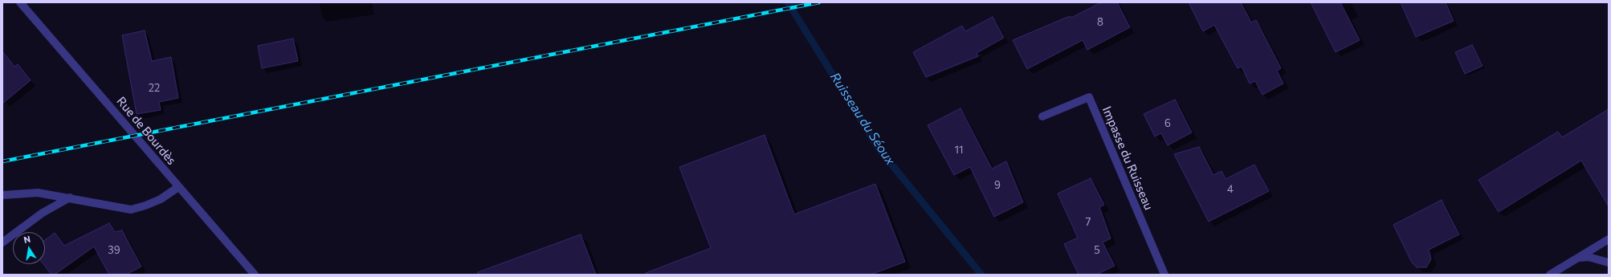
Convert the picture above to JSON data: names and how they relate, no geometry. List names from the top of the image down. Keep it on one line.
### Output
{"streets":{"street":["Rue de Bourdès","Impasse du Ruisseau"]},"water":["Ruisseau du Séoux"],"house_numbers":["8","22","6","11","9","4","7","39","5"],"north":"top"}
